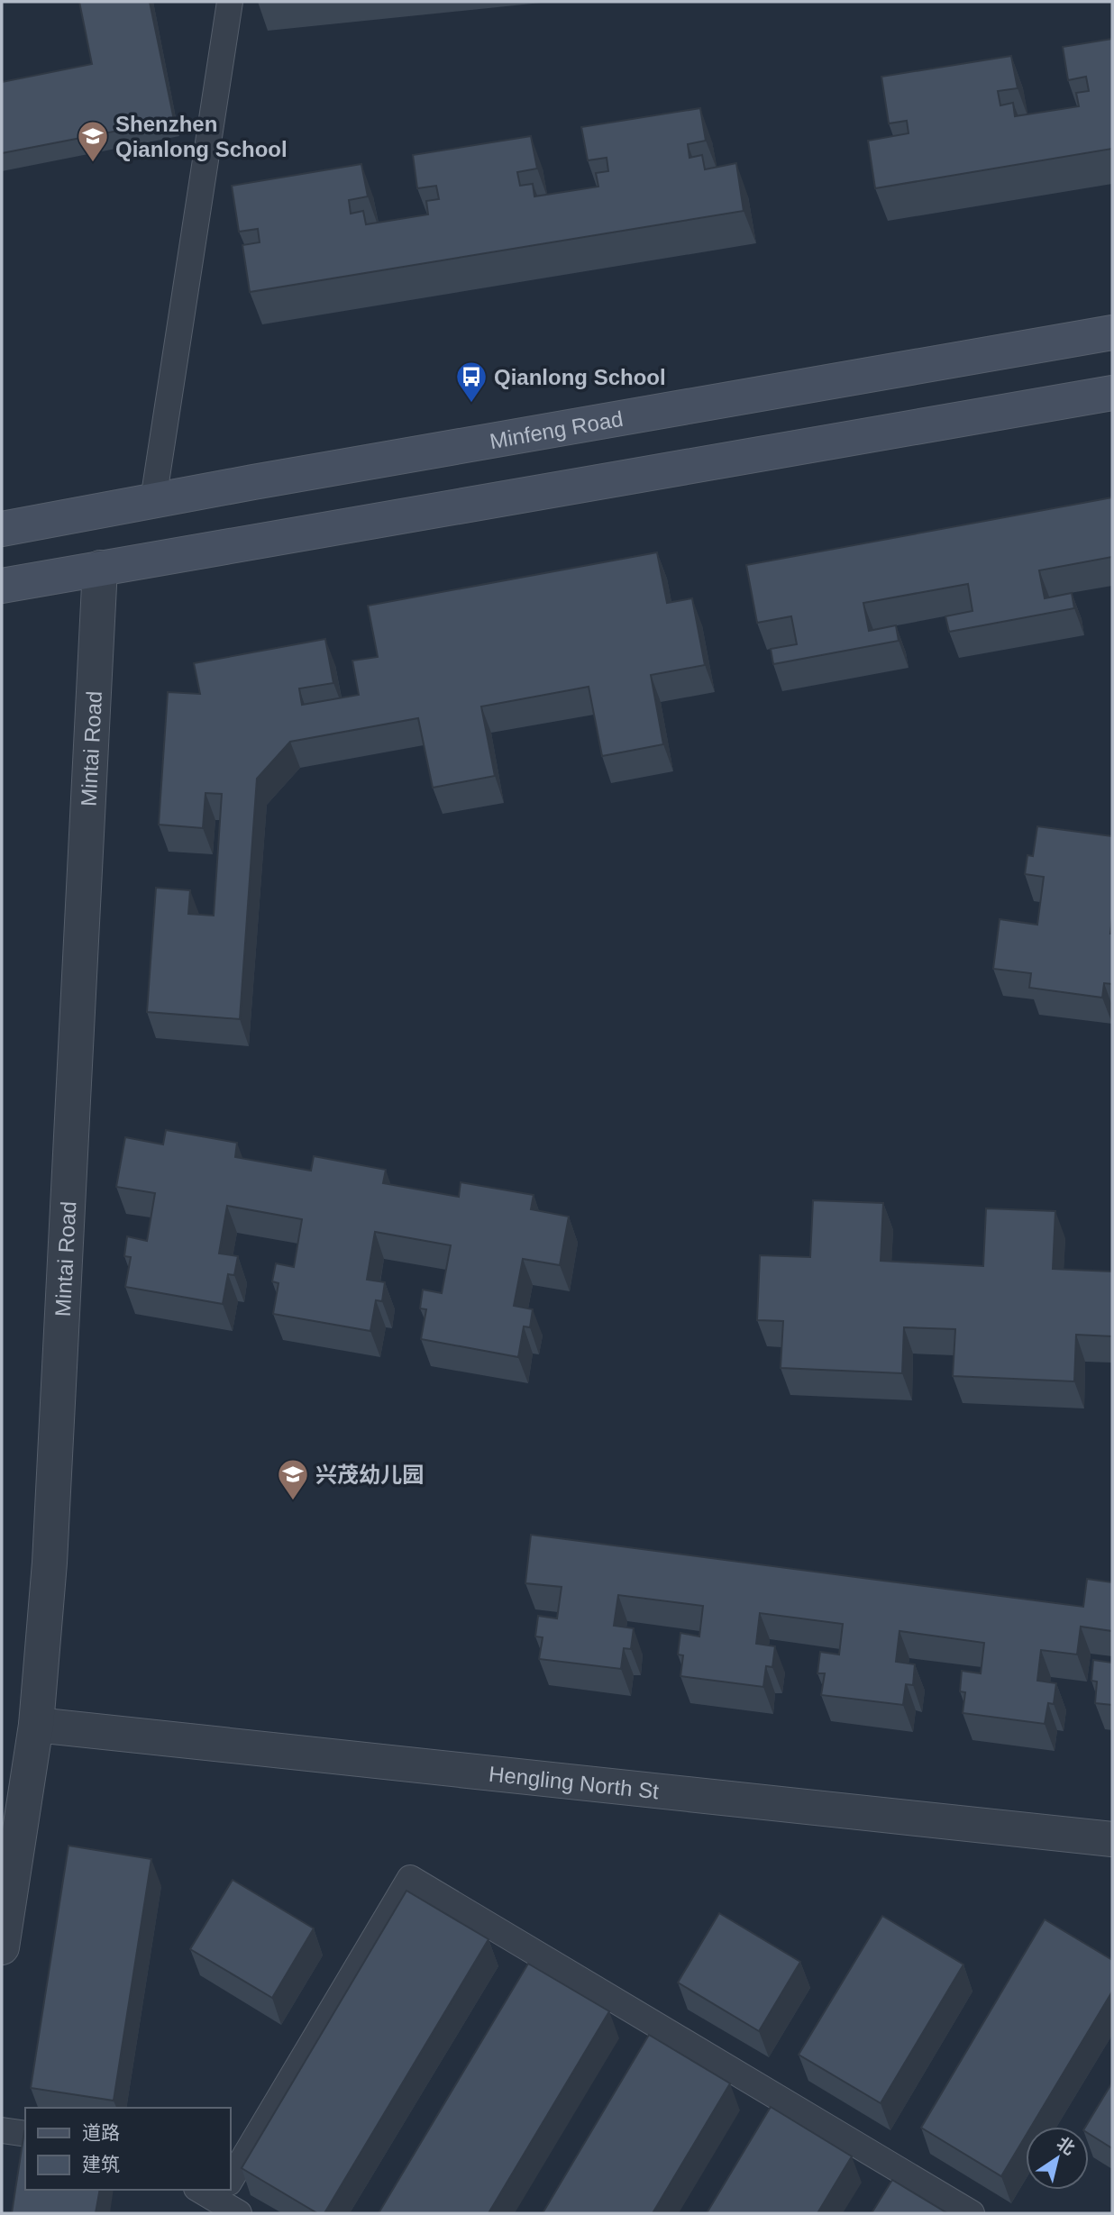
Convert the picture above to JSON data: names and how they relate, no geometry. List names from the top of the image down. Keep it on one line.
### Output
{"streets":{"main road":["Minfeng Road"],"street":["Mintai Road","Hengling North St"]},"crossings":[["Mintai Road","Hengling North St"]],"places":{"school or university":["Shenzhen Qianlong School","兴茂幼儿园"],"bus stop":["Qianlong School"]},"legend":["道路","建筑"],"north":"top right"}
